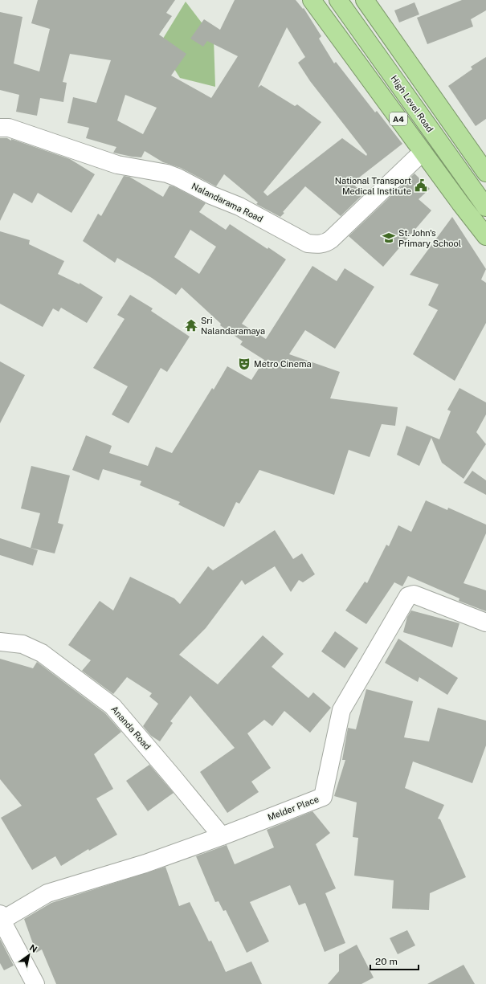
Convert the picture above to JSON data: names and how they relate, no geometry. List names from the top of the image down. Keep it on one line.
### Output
{"streets":{"highway":["High Level Road","A4"],"street":["Nalandarama Road","Ananda Road","Melder Place"]},"crossings":[["A4","Nalandarama Road"],["Ananda Road","Melder Place"]],"places":{"public building":["National Transport Medical Institute"],"school or university":["St. John's Primary School"],"temple":["Sri Nalandaramaya"],"theatre":["Metro Cinema"]},"scale_bar":"20 m","north":"top right"}
